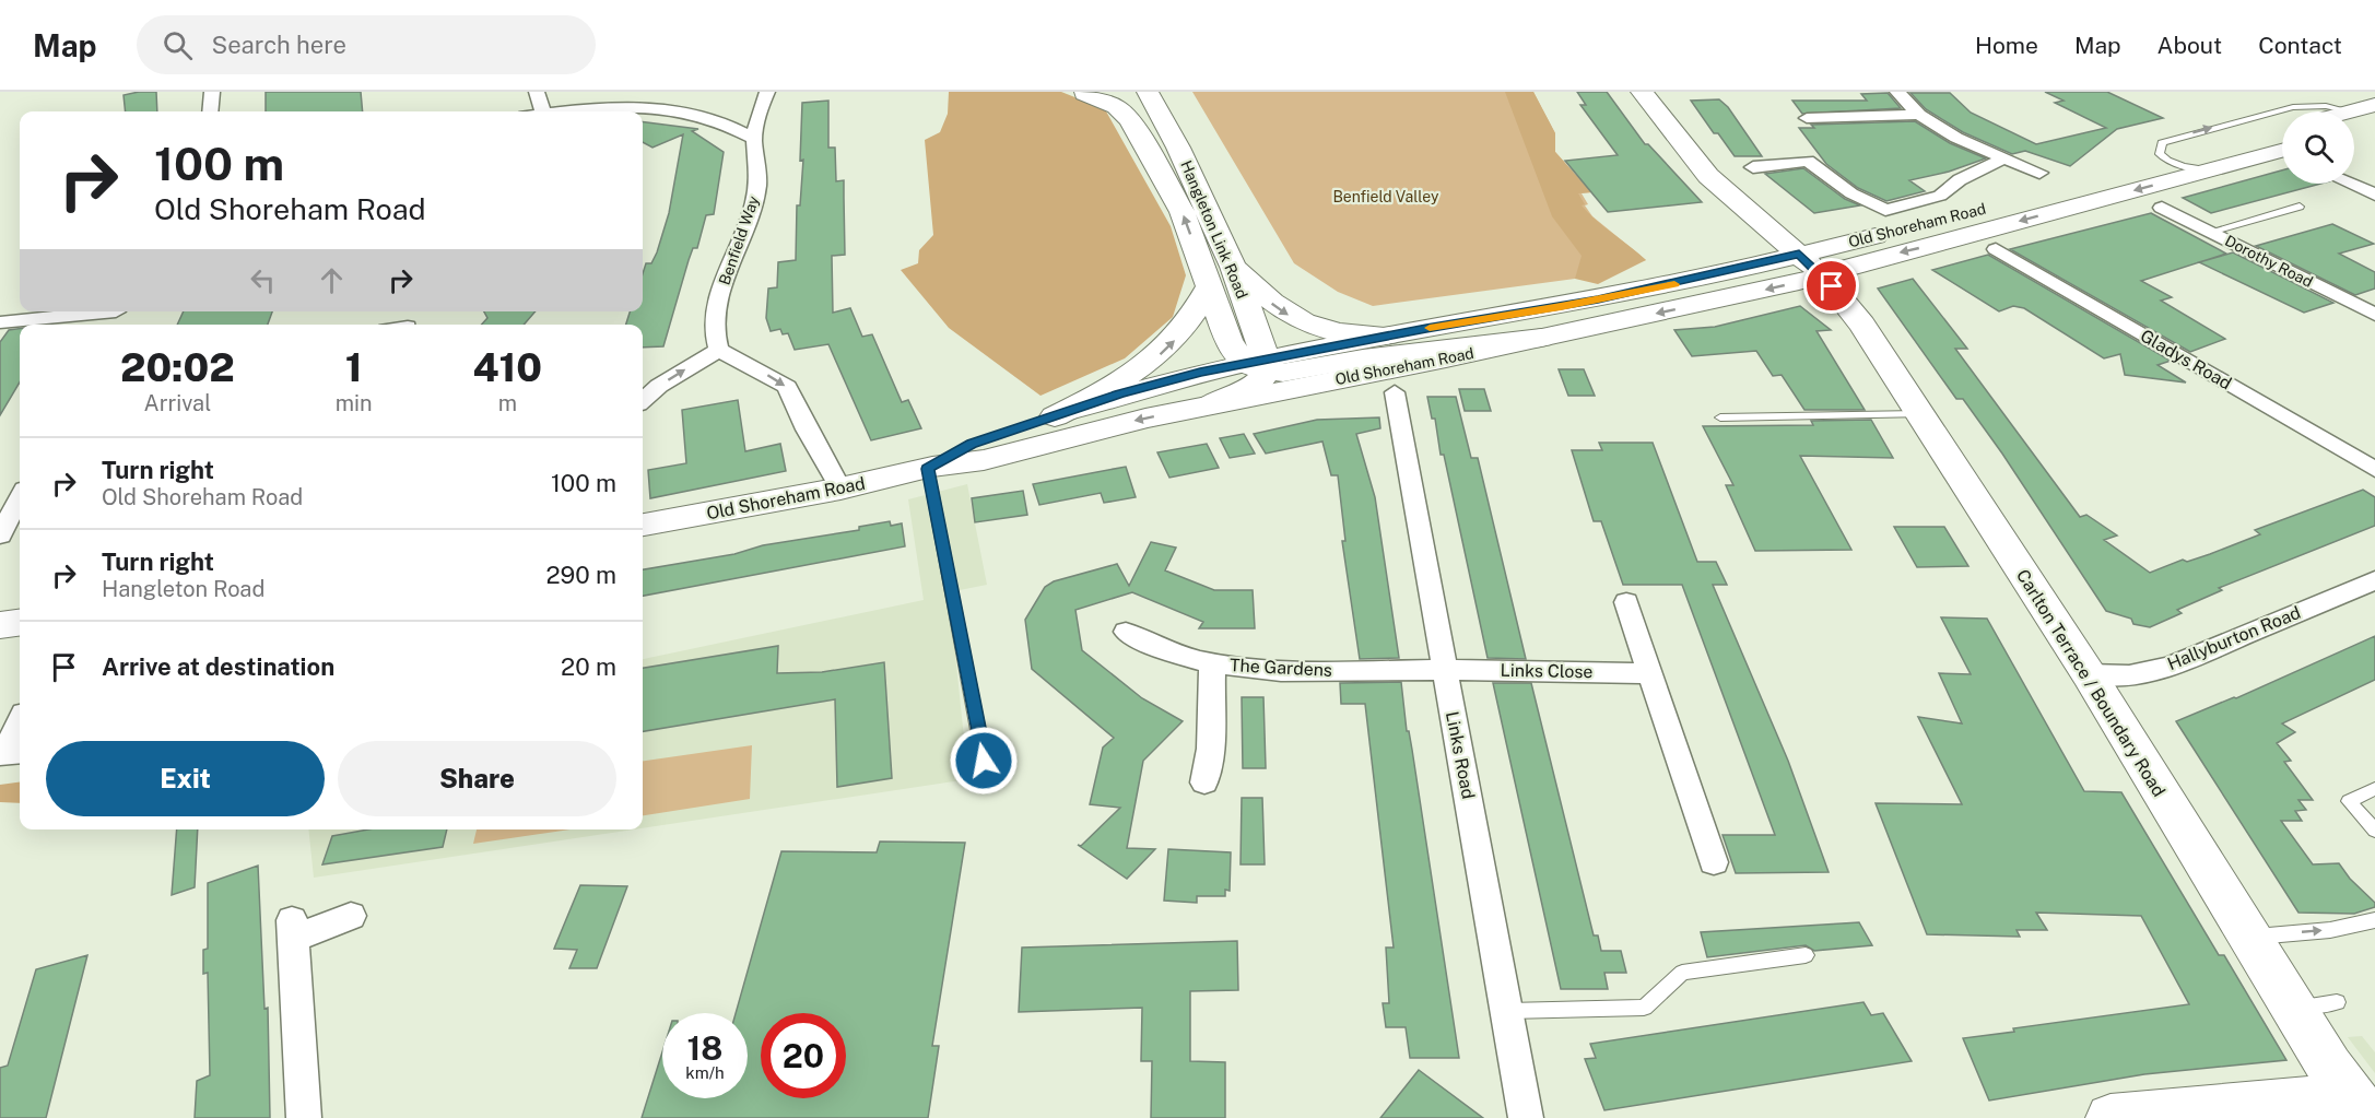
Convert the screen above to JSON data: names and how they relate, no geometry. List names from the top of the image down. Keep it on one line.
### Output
{"streets":{"main road":["Old Shoreham Road","Hangleton Link Road","Carlton Terrace / Boundary Road"],"street":["Benfield Way","Dorothy Road","Gladys Road","Hallyburton Road","The Gardens","Links Close","Links Road"]},"crossings":[["Old Shoreham Road","Hangleton Link Road"],["Old Shoreham Road","Carlton Terrace / Boundary Road"],["Hallyburton Road","Carlton Terrace / Boundary Road"],["The Gardens","Links Close"],["The Gardens","Links Road"],["Links Close","Links Road"]],"parks":["Benfield Valley"],"page":{"header":"Map","search":"Search here","nav":["Home","Map","About","Contact"],"turn":["100 m","Old Shoreham Road"],"eta":["20:02","Arrival","1","min","410","m"],"list":[{"name":"Turn right","note":"Old Shoreham Road","value":"100 m"},{"name":"Turn right","note":"Hangleton Road","value":"290 m"},{"name":"Arrive at destination","value":"20 m"}],"buttons":["Exit","Share"],"speed":"18 km/h","limit":"20"}}
